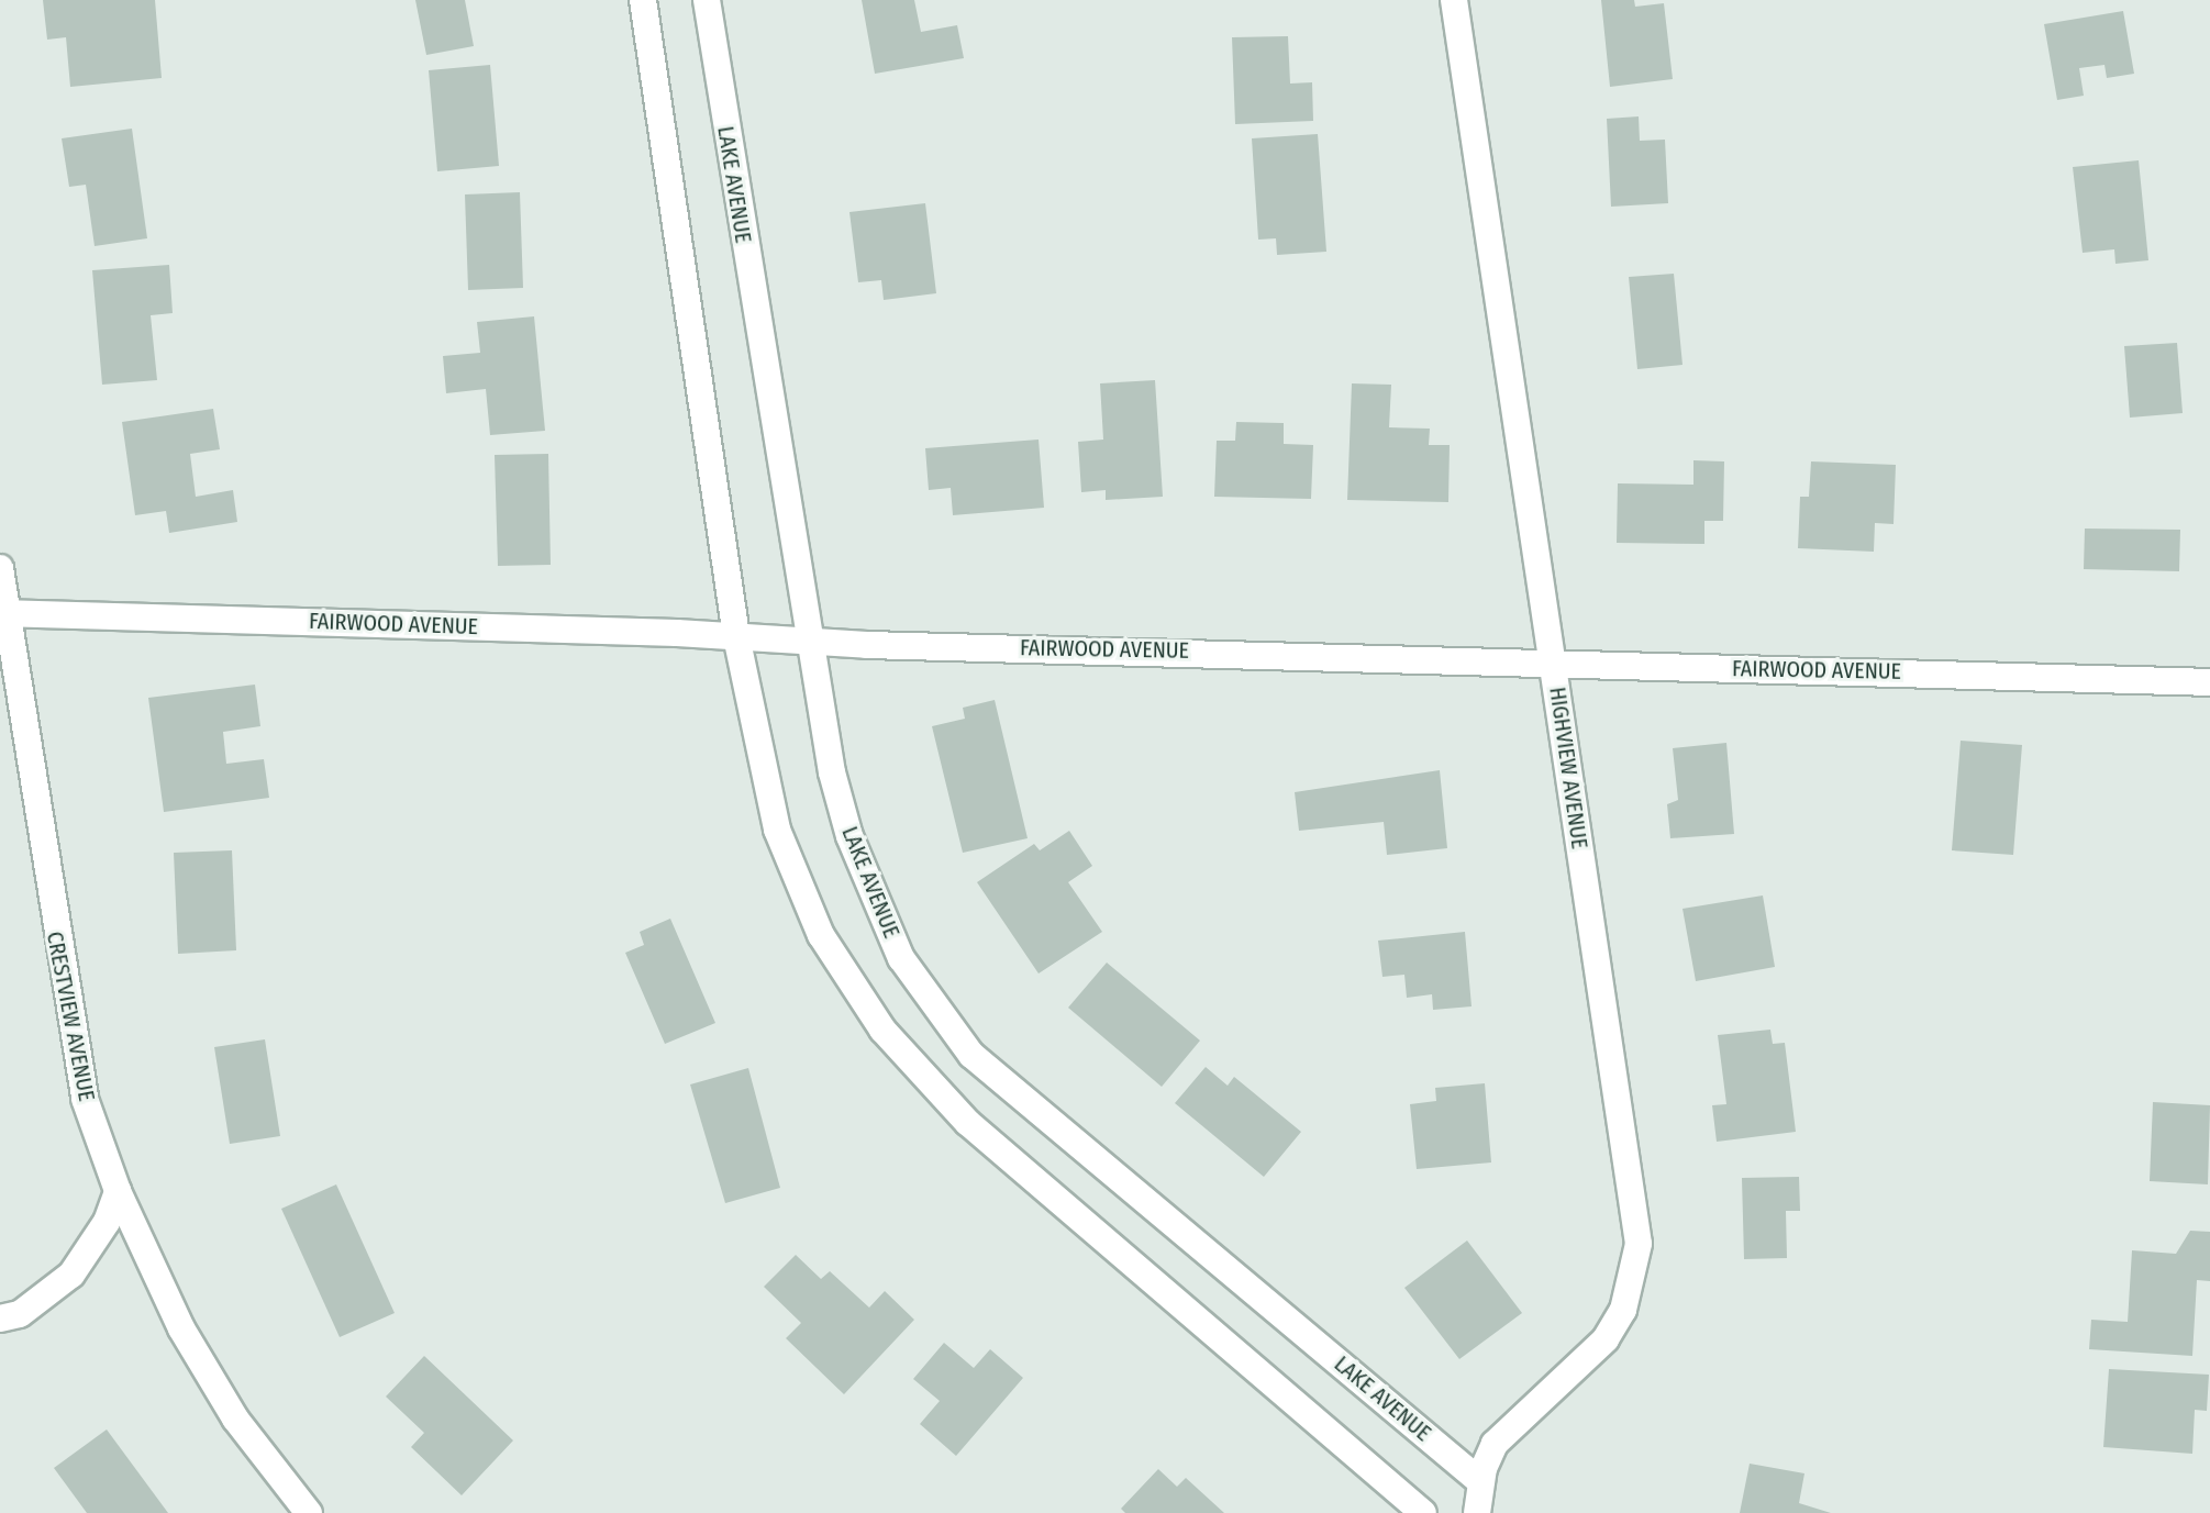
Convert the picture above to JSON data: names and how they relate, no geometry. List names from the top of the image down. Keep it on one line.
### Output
{"streets":{"street":["LAKE AVENUE","FAIRWOOD AVENUE","HIGHVIEW AVENUE","CRESTVIEW AVENUE"]},"crossings":[["LAKE AVENUE","FAIRWOOD AVENUE"],["LAKE AVENUE","HIGHVIEW AVENUE"],["FAIRWOOD AVENUE","HIGHVIEW AVENUE"],["FAIRWOOD AVENUE","CRESTVIEW AVENUE"]]}
